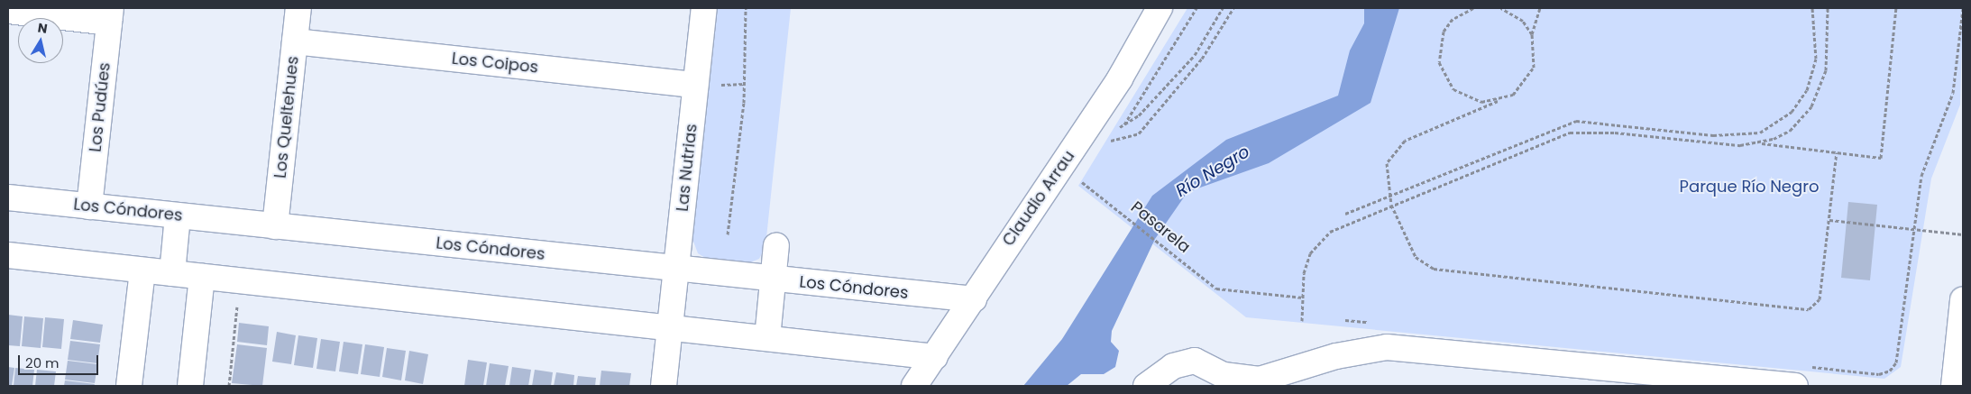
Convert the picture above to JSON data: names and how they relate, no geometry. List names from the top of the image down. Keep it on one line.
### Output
{"streets":{"street":["Los Coipos","Los Pudúes","Los Queltehues","Las Nutrias","Claudio Arrau","Los Cóndores"],"path":["Pasarela"]},"crossings":[["Los Coipos","Los Queltehues"],["Los Coipos","Las Nutrias"],["Los Pudúes","Los Cóndores"],["Los Queltehues","Los Cóndores"],["Las Nutrias","Los Cóndores"],["Claudio Arrau","Los Cóndores"],["Claudio Arrau","Pasarela"]],"water":["Río Negro"],"parks":["Parque Río Negro"],"scale_bar":"20 m","north":"top"}
